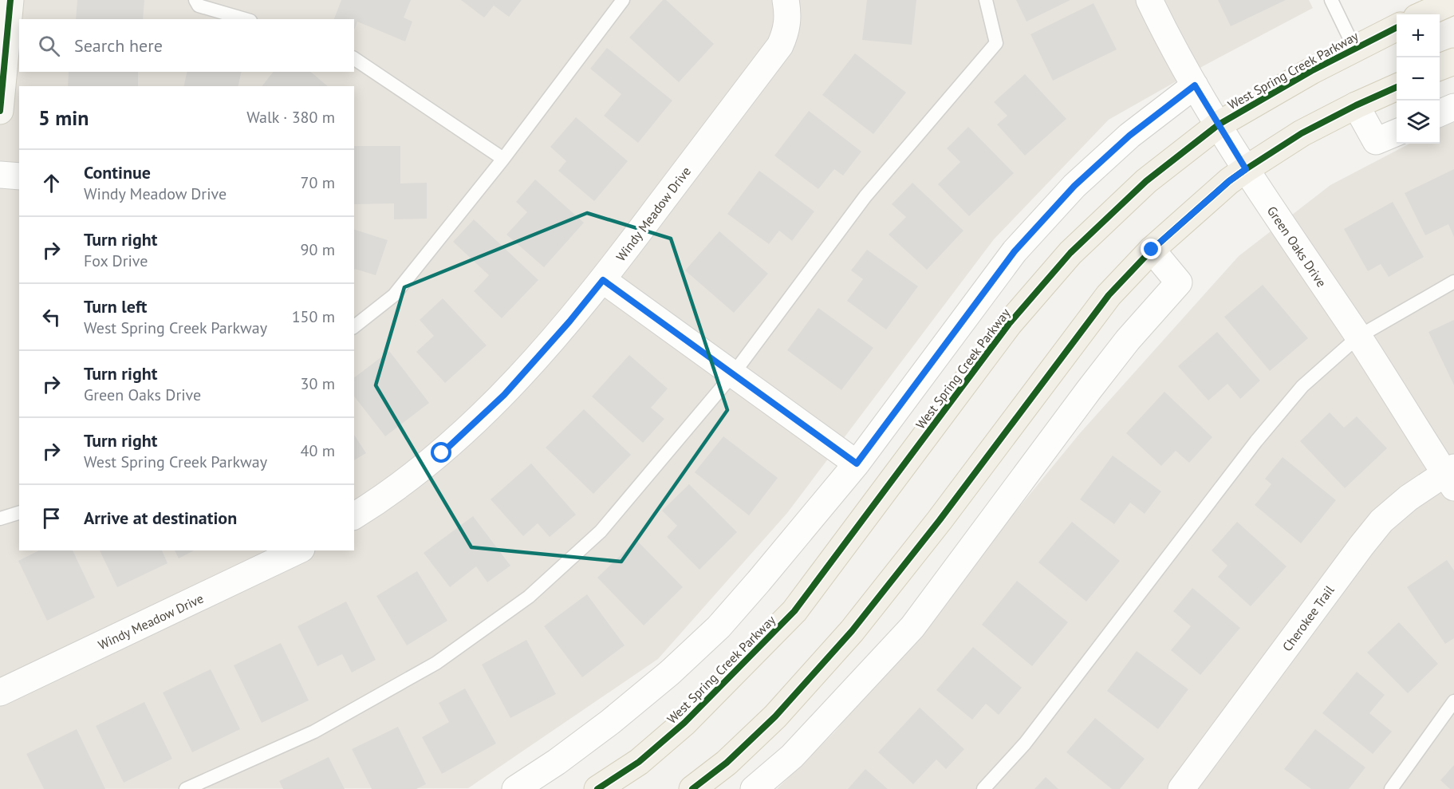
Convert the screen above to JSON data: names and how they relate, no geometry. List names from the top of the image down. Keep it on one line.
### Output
{"streets":{"main road":["West Spring Creek Parkway"],"street":["Windy Meadow Drive","Green Oaks Drive","Cherokee Trail"]},"crossings":[["West Spring Creek Parkway","Green Oaks Drive"],["Green Oaks Drive","Cherokee Trail"]],"page":{"map_buttons":["+","−"],"search":"Search here","heading":["5 min","Walk · 380 m"],"list":[["Continue","Windy Meadow Drive","70 m"],["Turn right","Fox Drive","90 m"],["Turn left","West Spring Creek Parkway","150 m"],["Turn right","Green Oaks Drive","30 m"],["Turn right","West Spring Creek Parkway","40 m"],"Arrive at destination"]}}
